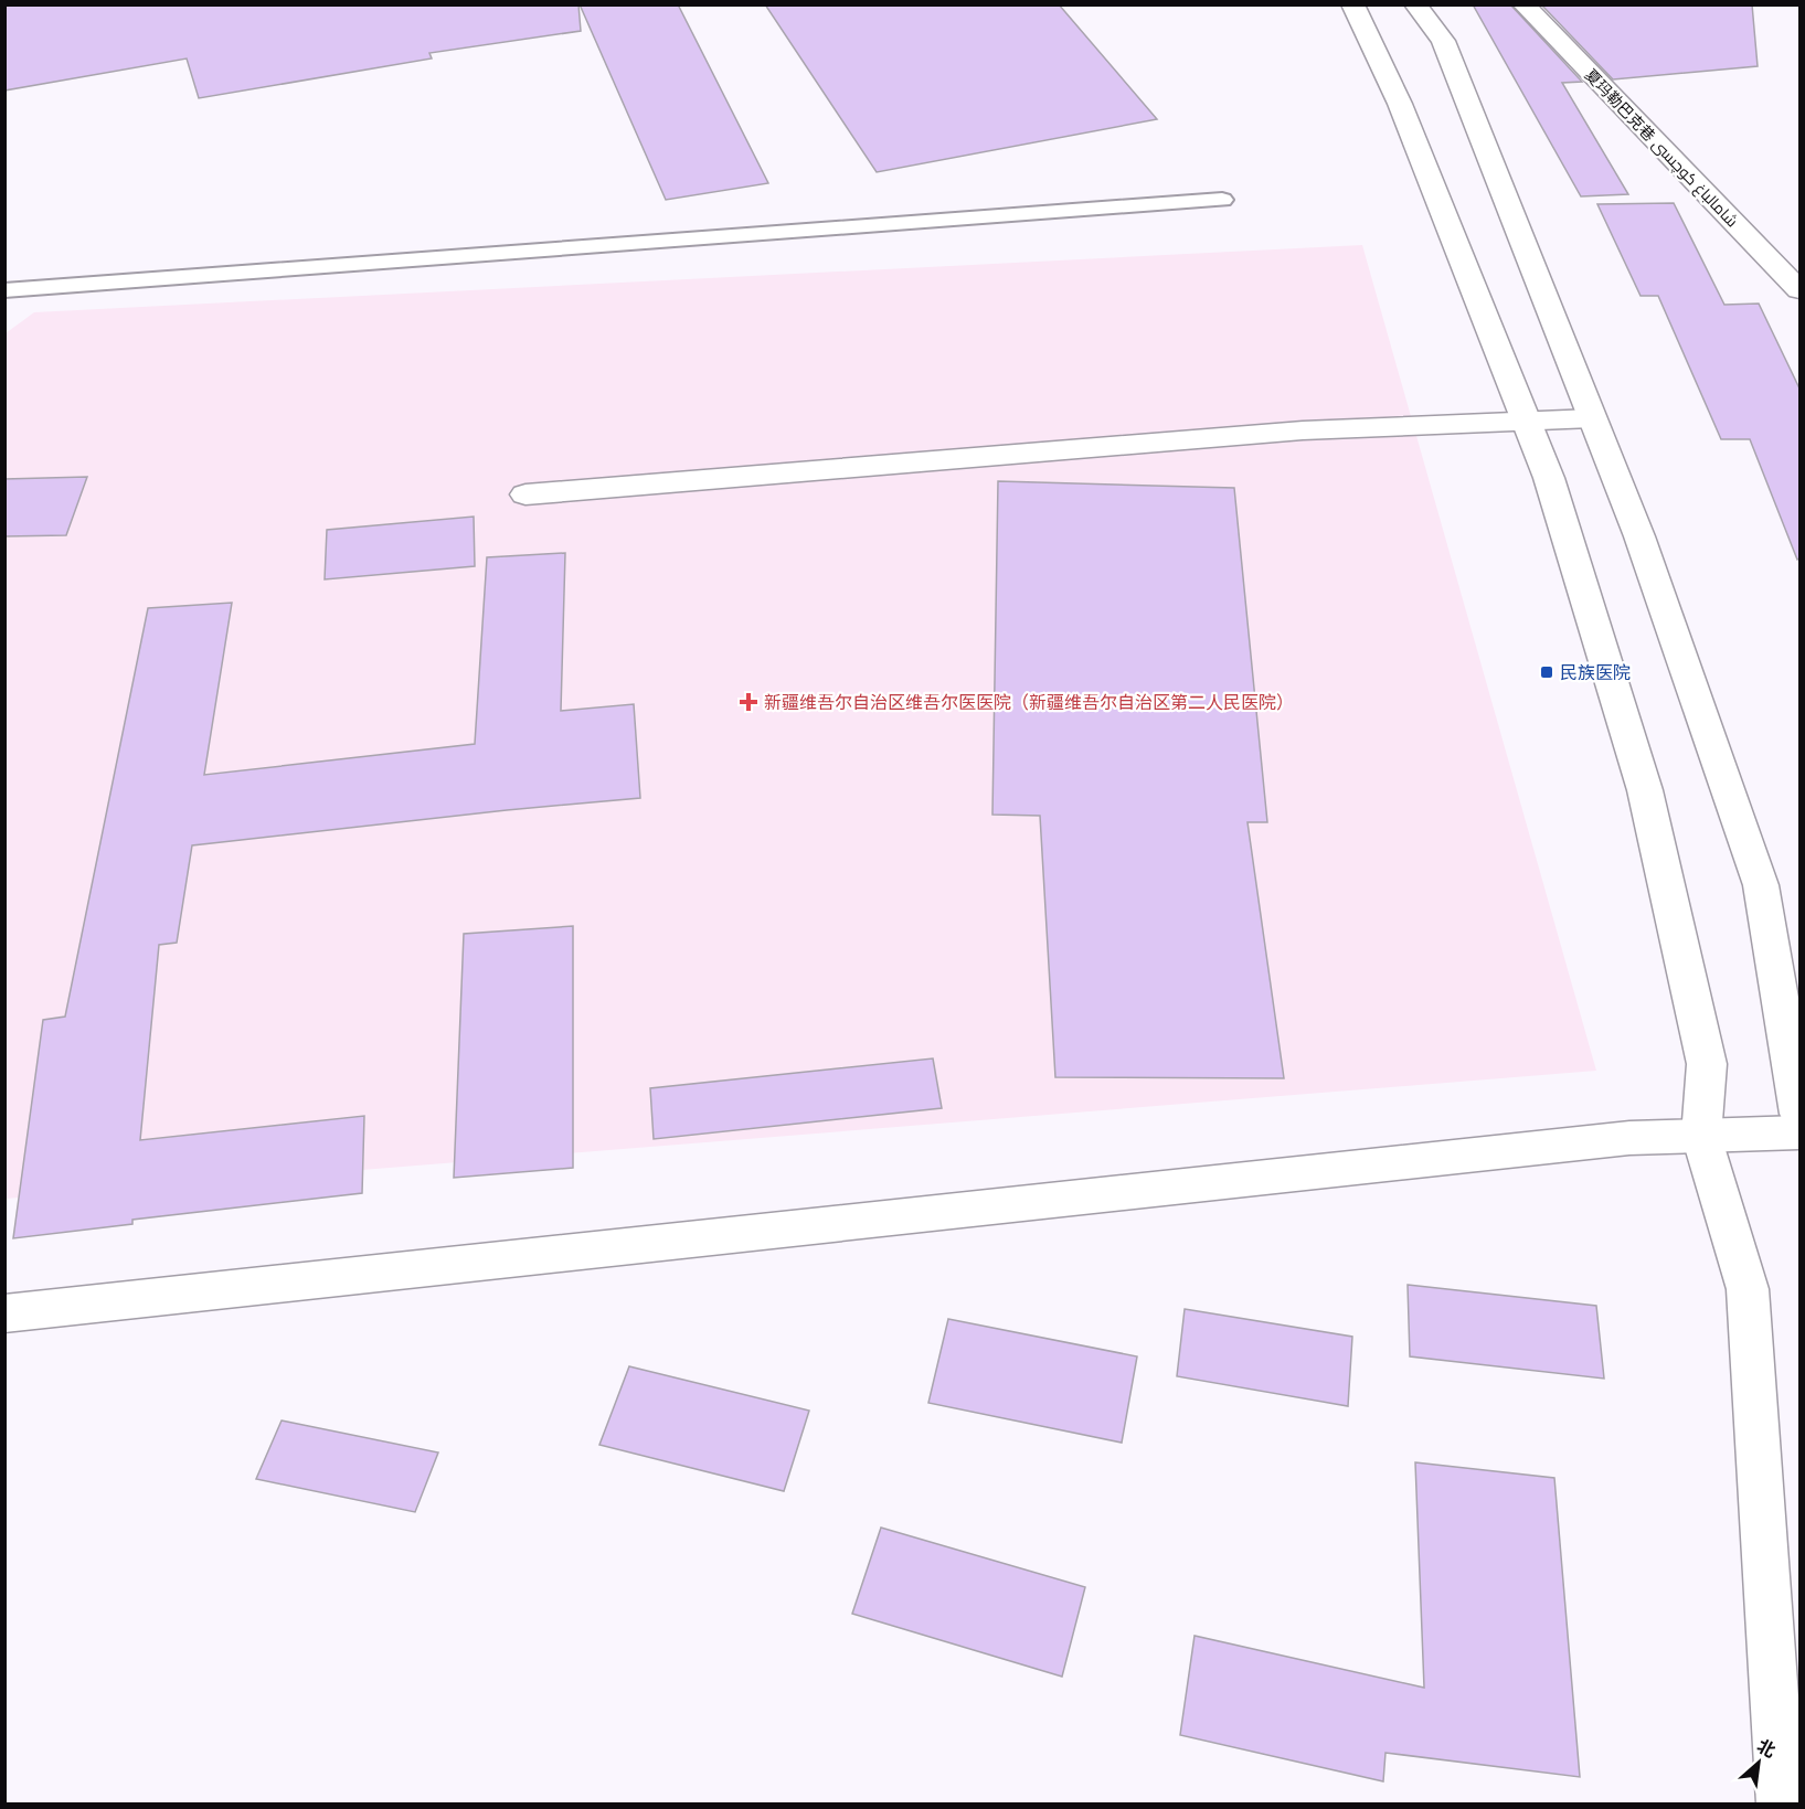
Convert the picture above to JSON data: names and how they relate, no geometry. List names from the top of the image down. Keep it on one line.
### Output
{"streets":{"main road":["夏玛勒巴克巷 شامالباغ كوچىسى"]},"places":{"transit":["民族医院"],"health":["新疆维吾尔自治区维吾尔医医院（新疆维吾尔自治区第二人民医院）"]},"north":"top right"}
